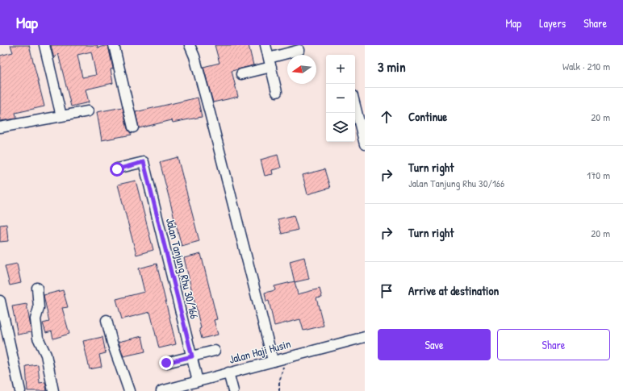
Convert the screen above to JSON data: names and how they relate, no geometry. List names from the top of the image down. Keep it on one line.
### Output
{"streets":{"street":["Jalan Tanjung Rhu 30/166","Jalan Haji Husin"]},"crossings":[["Jalan Tanjung Rhu 30/166","Jalan Haji Husin"]],"north":"left","page":{"header":"Map","nav":["Map","Layers","Share"],"heading":["3 min","Walk · 210 m"],"map_buttons":["+","−"],"list":[["Continue","20 m"],["Turn right","Jalan Tanjung Rhu 30/166","170 m"],["Turn right","20 m"],"Arrive at destination"],"buttons":["Save","Share"]}}
